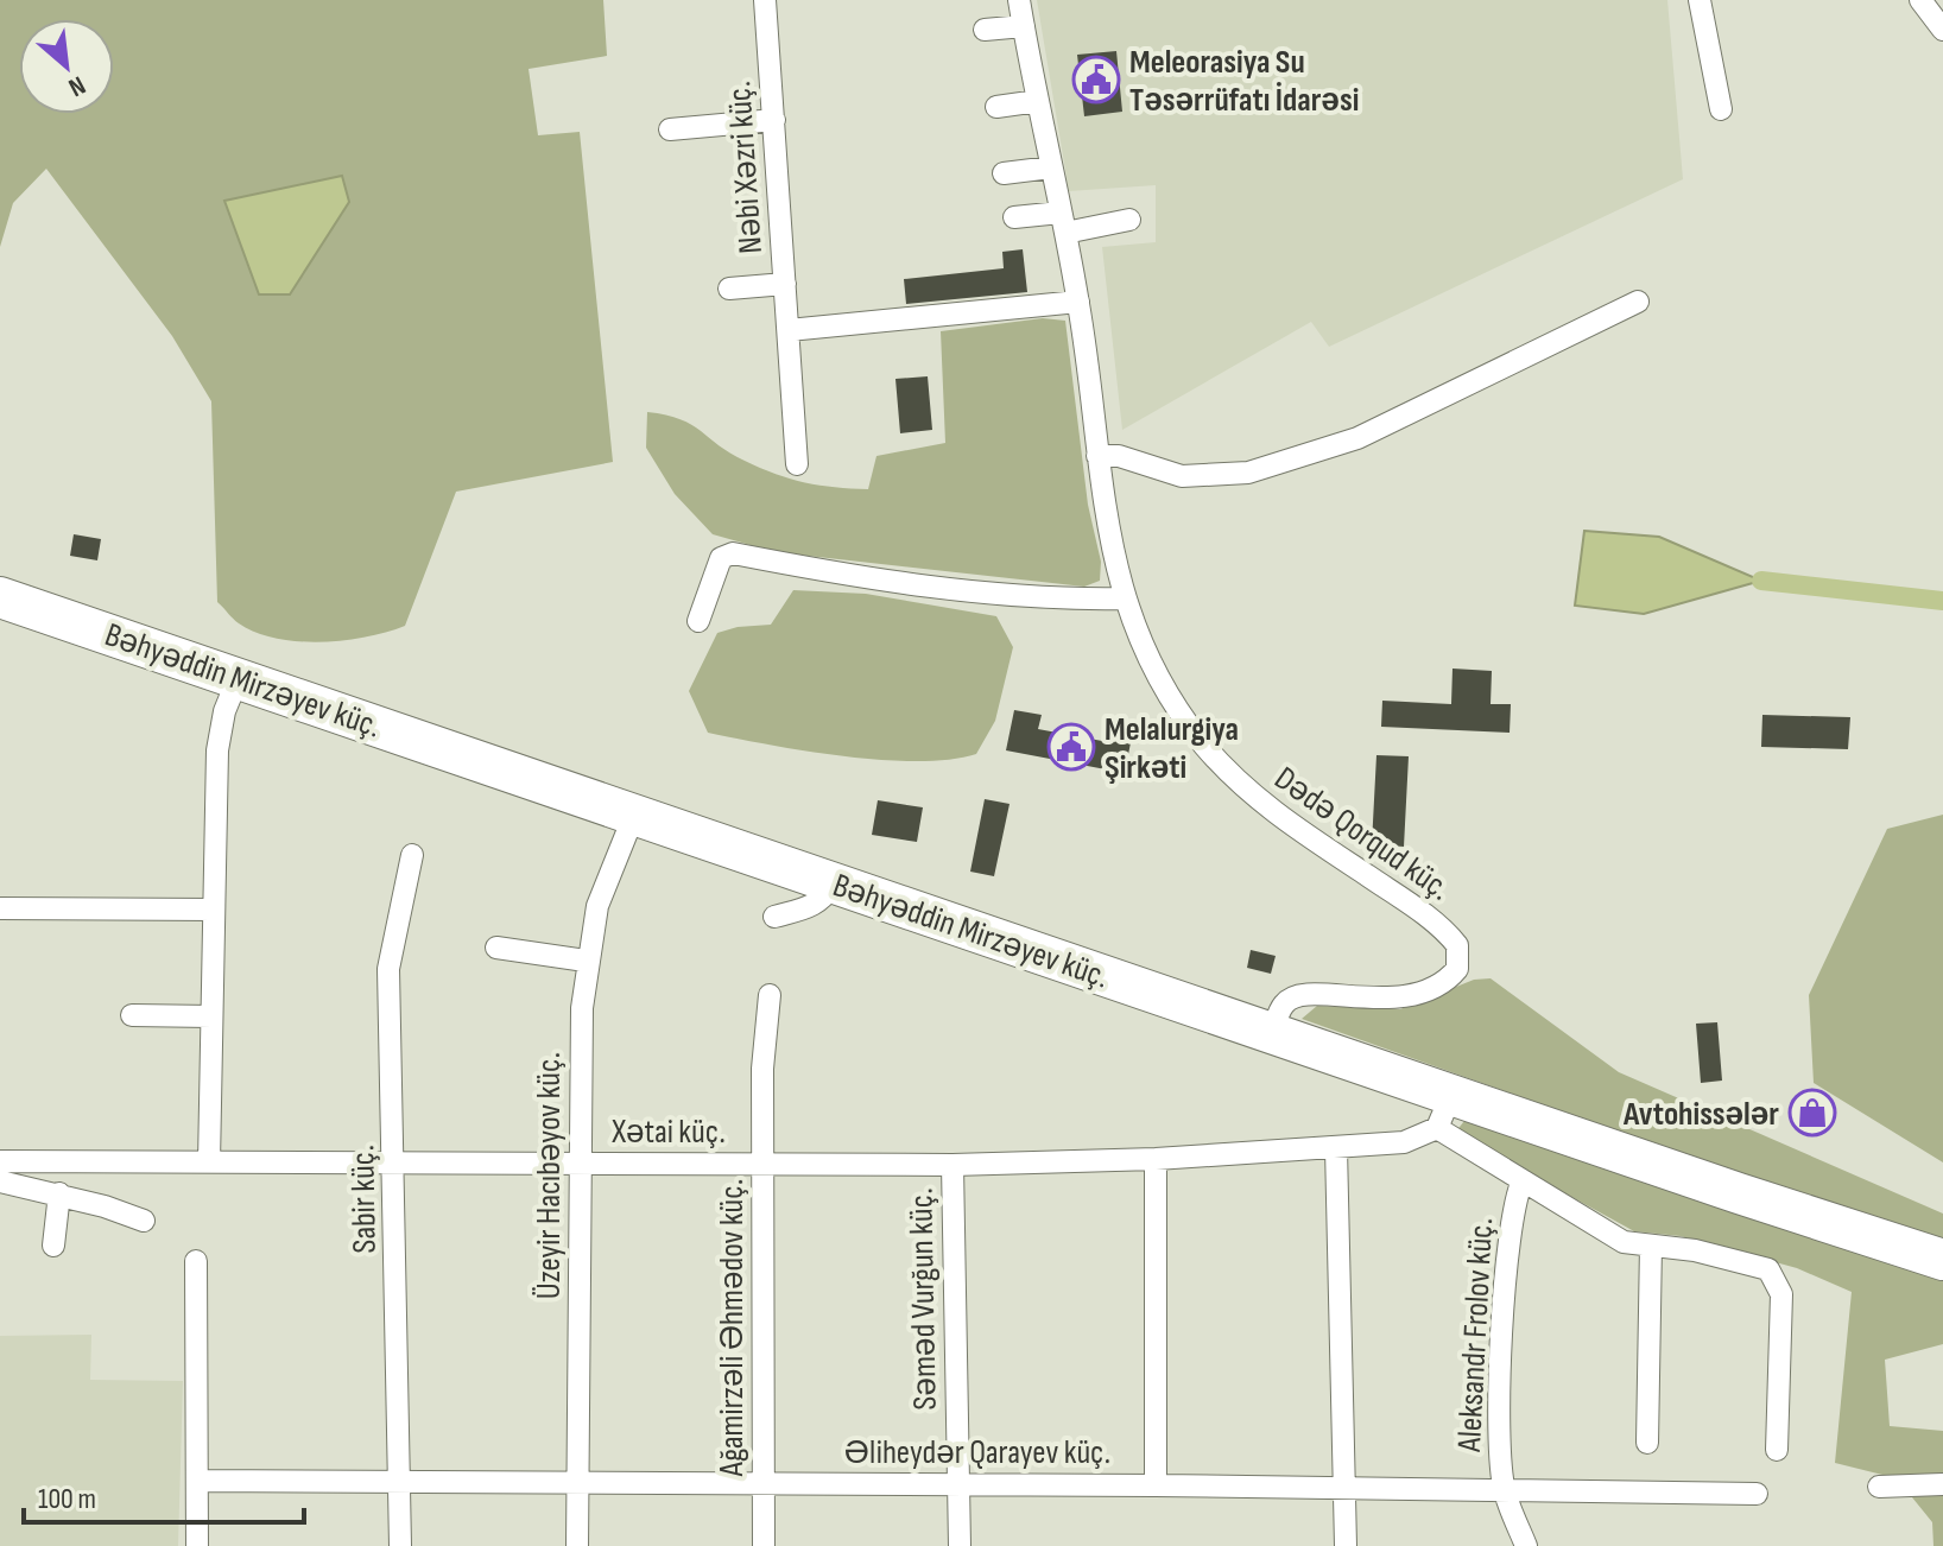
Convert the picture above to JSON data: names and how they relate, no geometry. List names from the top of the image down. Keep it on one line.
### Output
{"streets":{"highway":["Bəhyəddin Mirzəyev küç."],"street":["Nəbi Xəzri küç.","Dədə Qorqud küç.","Xətai küç.","Üzeyir Hacıbəyov küç.","Sabir küç.","Səməd Vurğun küç.","Ağamirzəli Əhmədov küç.","Aleksandr Frolov küç.","Əliheydər Qarayev küç."]},"crossings":[["Bəhyəddin Mirzəyev küç.","Dədə Qorqud küç."],["Bəhyəddin Mirzəyev küç.","Xətai küç."],["Bəhyəddin Mirzəyev küç.","Üzeyir Hacıbəyov küç."],["Xətai küç.","Üzeyir Hacıbəyov küç."],["Xətai küç.","Sabir küç."],["Xətai küç.","Səməd Vurğun küç."],["Xətai küç.","Ağamirzəli Əhmədov küç."],["Üzeyir Hacıbəyov küç.","Əliheydər Qarayev küç."],["Sabir küç.","Əliheydər Qarayev küç."],["Səməd Vurğun küç.","Əliheydər Qarayev küç."],["Ağamirzəli Əhmədov küç.","Əliheydər Qarayev küç."],["Aleksandr Frolov küç.","Əliheydər Qarayev küç."]],"places":{"public building":["Meleorasiya Su Təsərrüfatı İdarəsi","Melalurgiya Şirkəti"],"shop":["Avtohissələr"]},"scale_bar":"100 m","north":"bottom right"}
